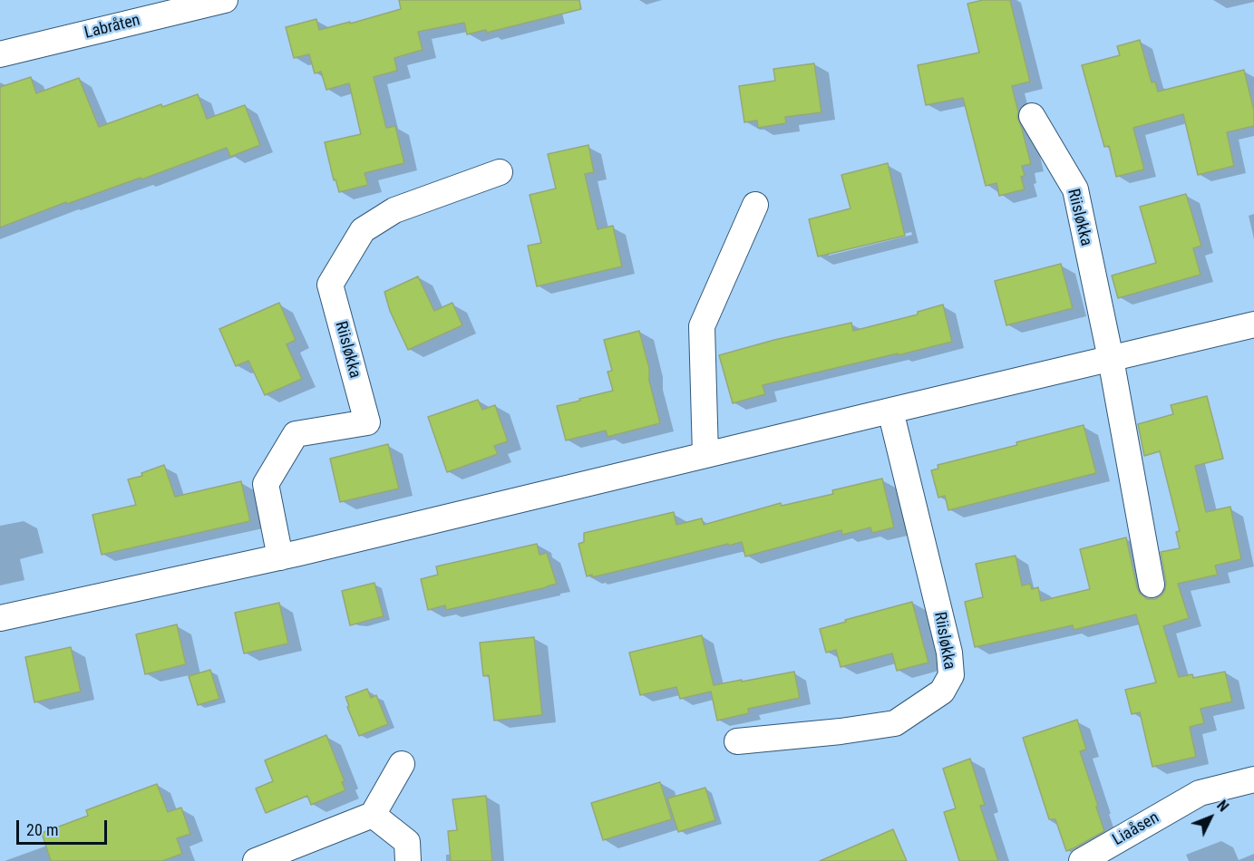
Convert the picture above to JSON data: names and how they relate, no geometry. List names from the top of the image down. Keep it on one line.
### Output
{"streets":{"street":["Labråten","Riisløkka","Liaåsen"]},"scale_bar":"20 m","north":"top right"}
